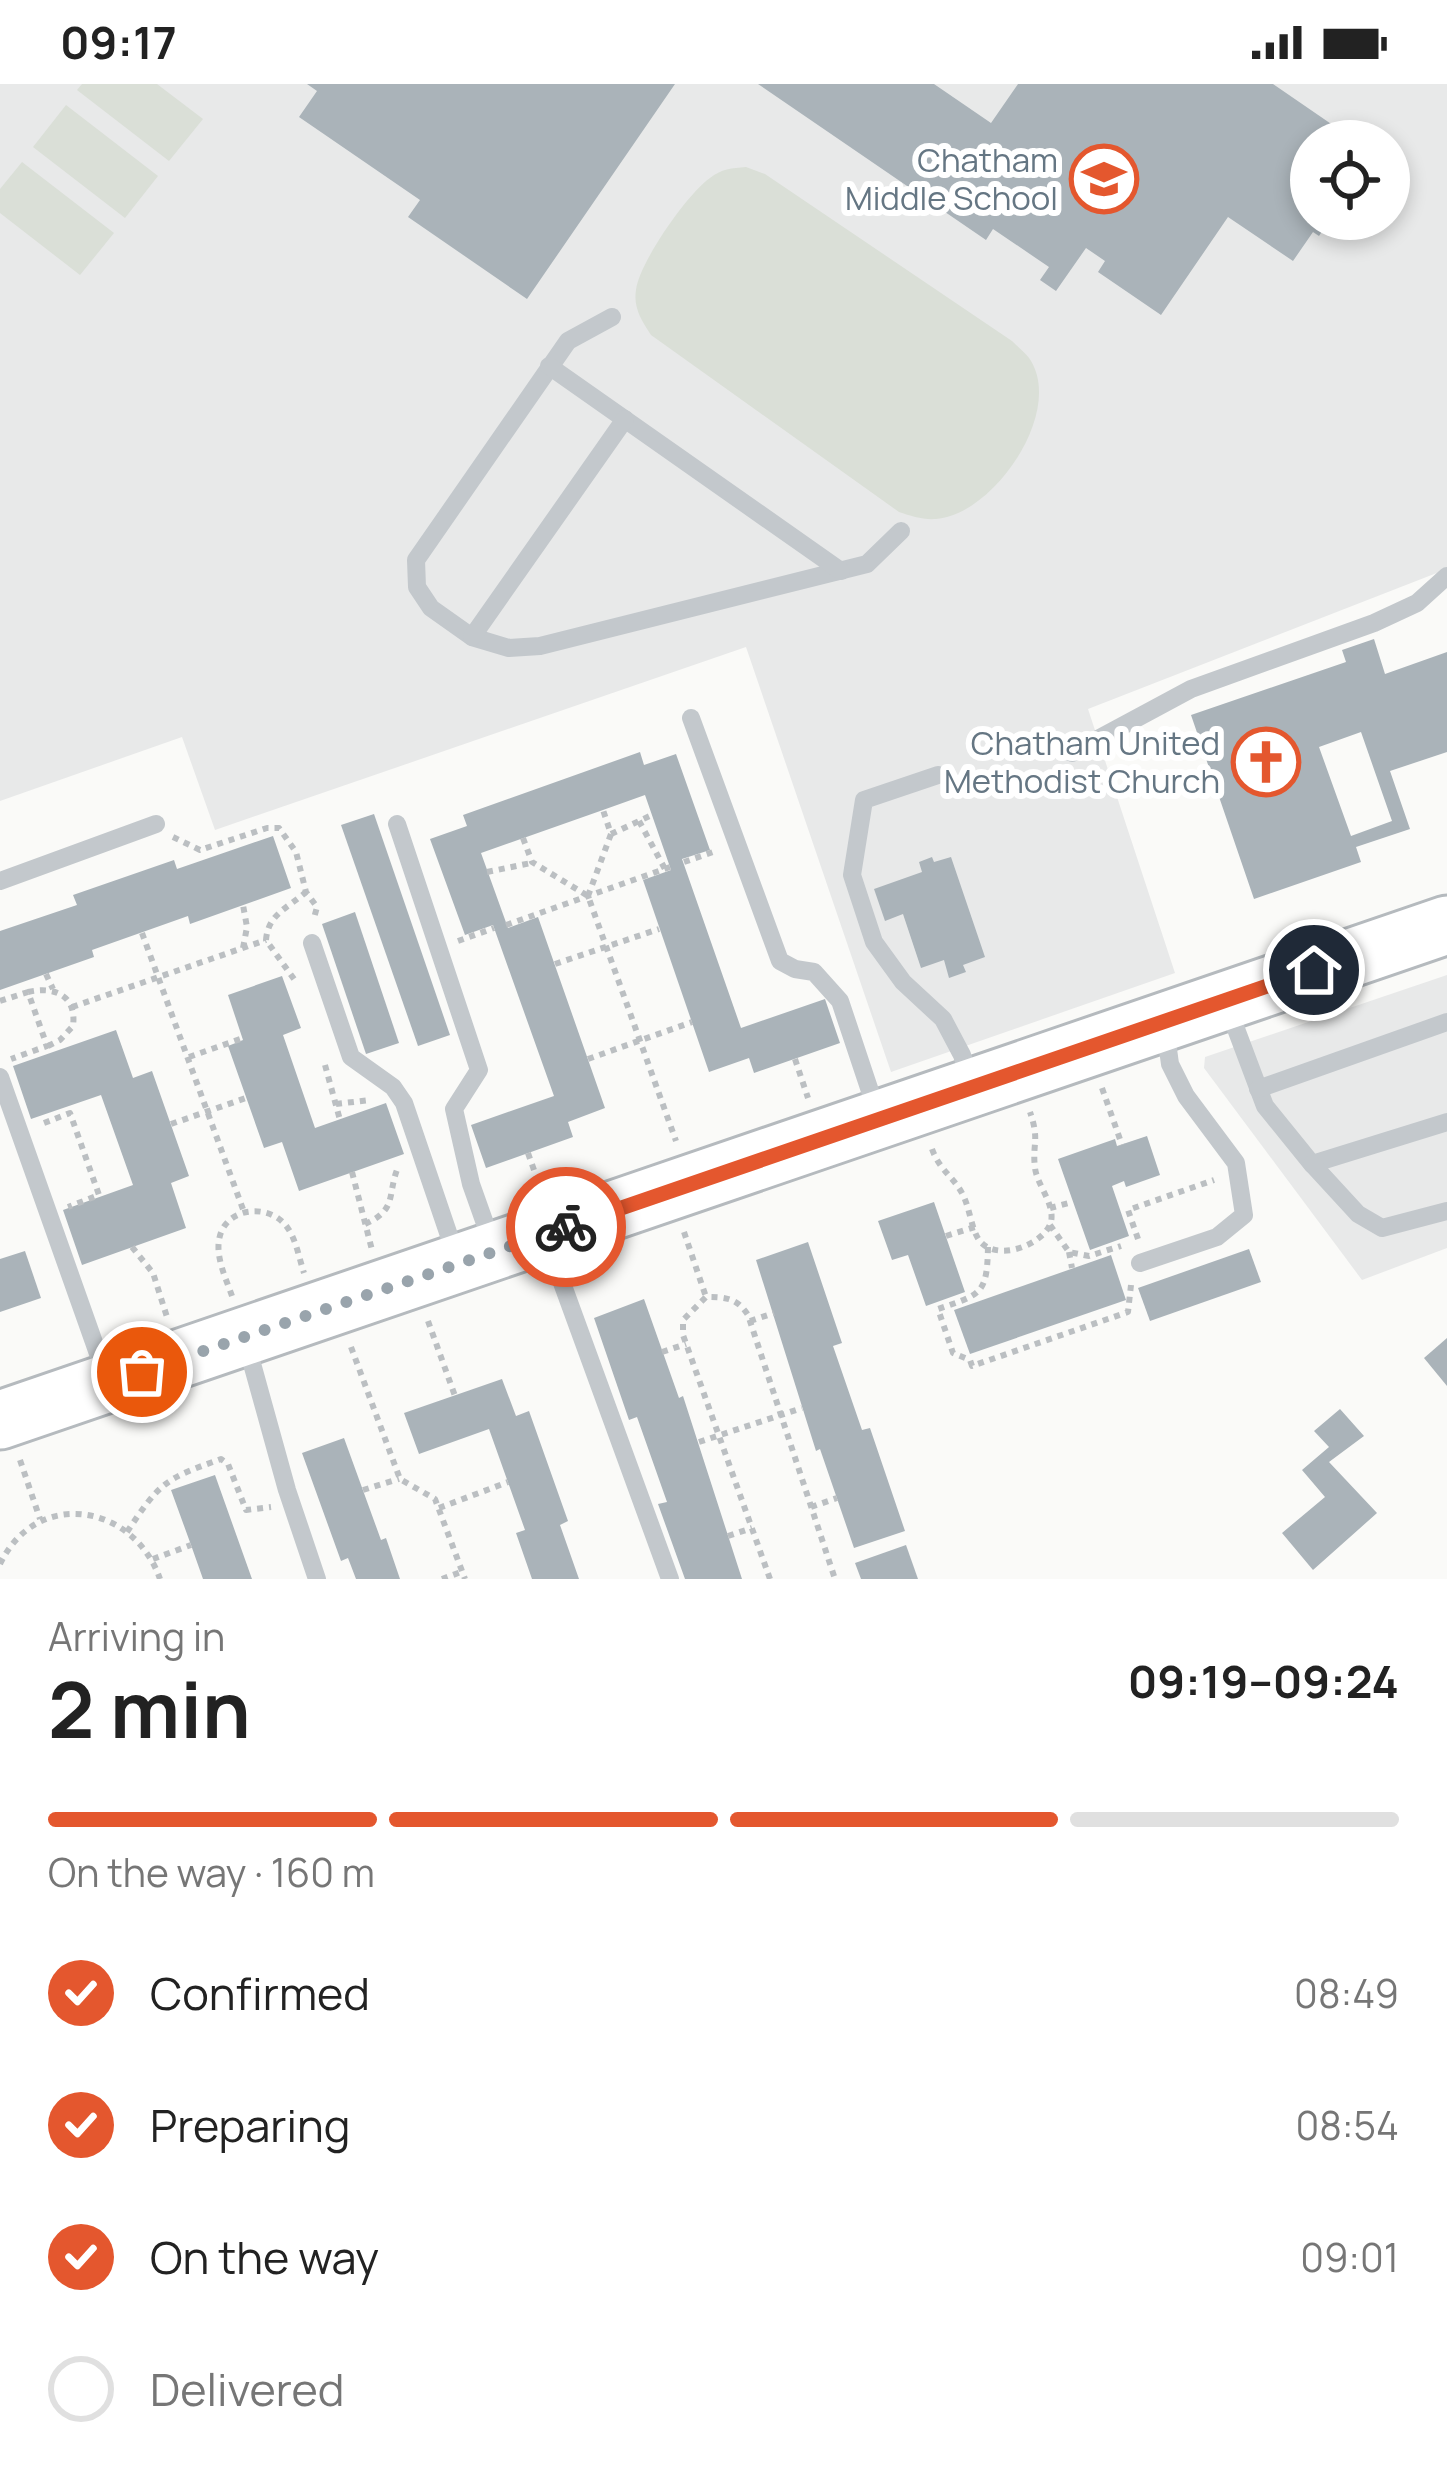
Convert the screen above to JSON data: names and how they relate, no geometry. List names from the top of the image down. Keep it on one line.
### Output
{"places":{"school or university":["Chatham Middle School"],"church":["Chatham United Methodist Church"]},"page":{"status":"09:17","heading":["2 min","Arriving in","09:19–09:24"],"bar":"On the way · 160 m","list":[["Confirmed","08:49"],["Preparing","08:54"],["On the way","09:01"],"Delivered"]}}
